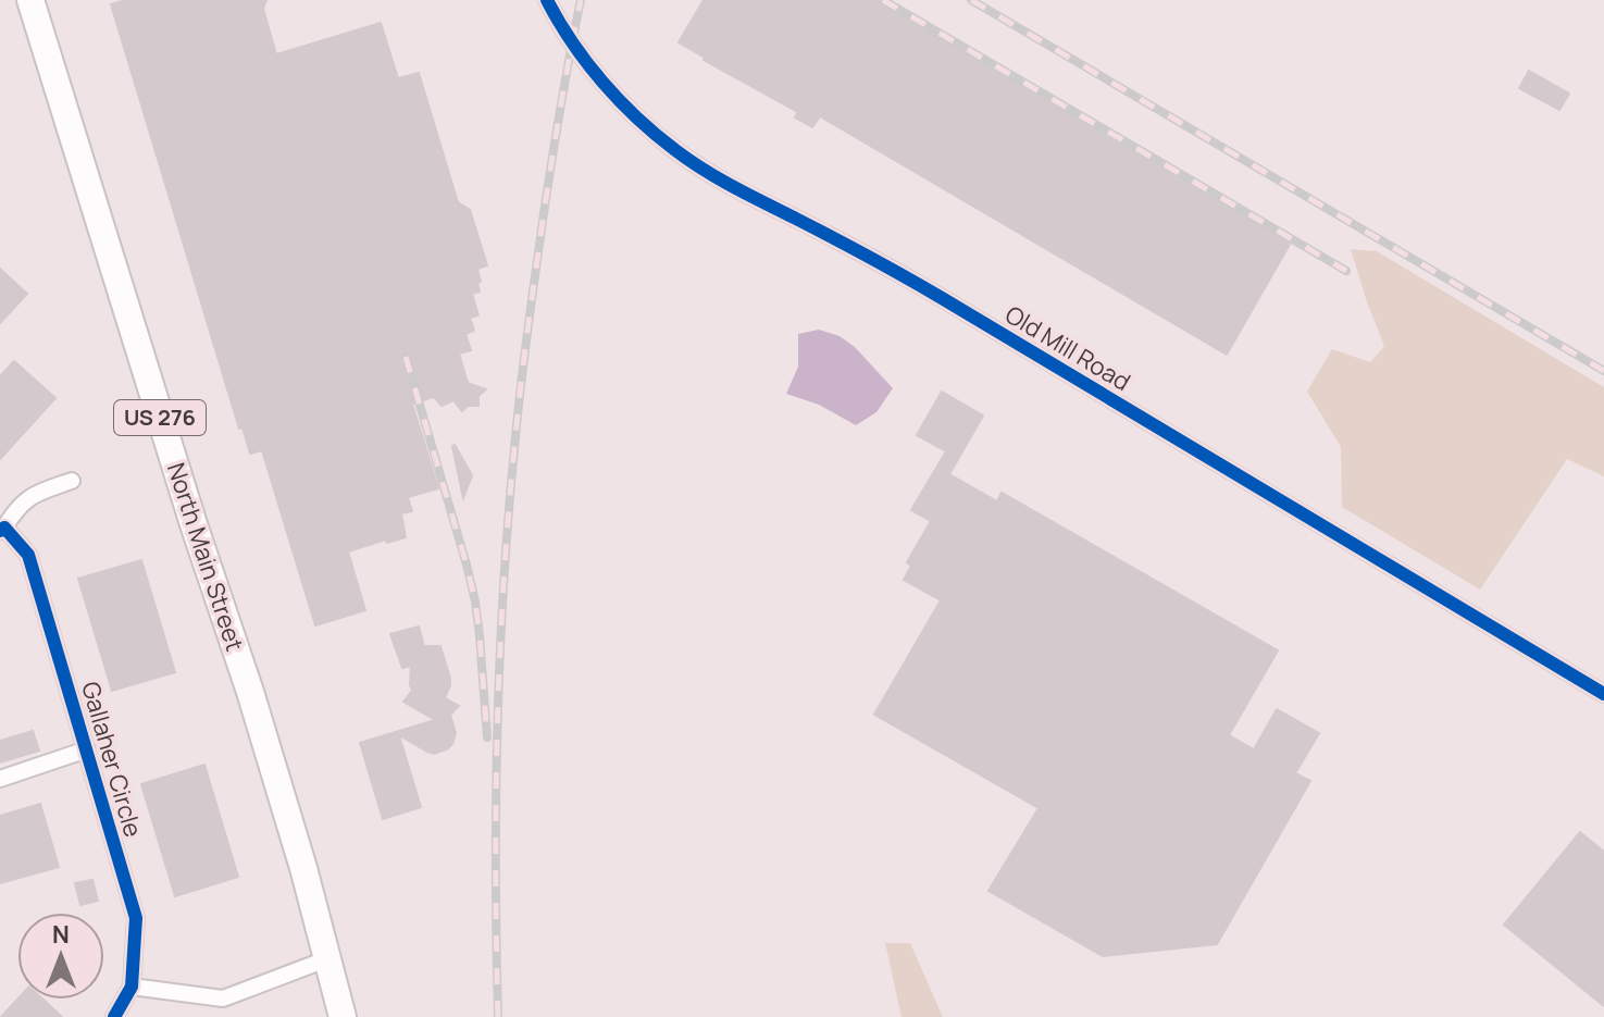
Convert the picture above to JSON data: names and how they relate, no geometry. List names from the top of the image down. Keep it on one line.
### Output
{"streets":{"main road":["US 276","North Main Street"],"street":["Old Mill Road","Gallaher Circle"]},"north":"top"}
